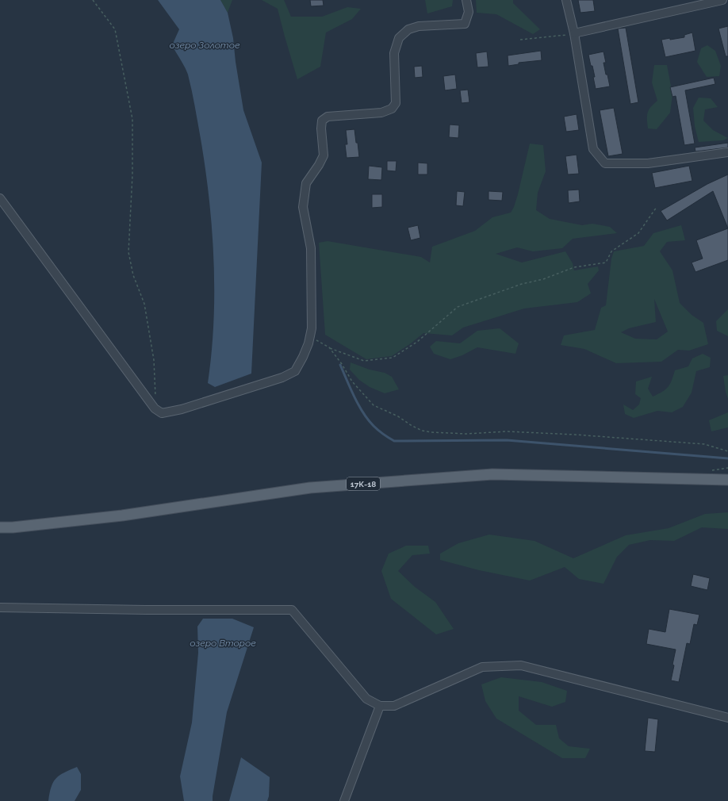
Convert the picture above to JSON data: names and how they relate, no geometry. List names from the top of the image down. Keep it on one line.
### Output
{"streets":{"main road":["17К-18"]},"water":["озеро Золотое","озеро Второе"]}
